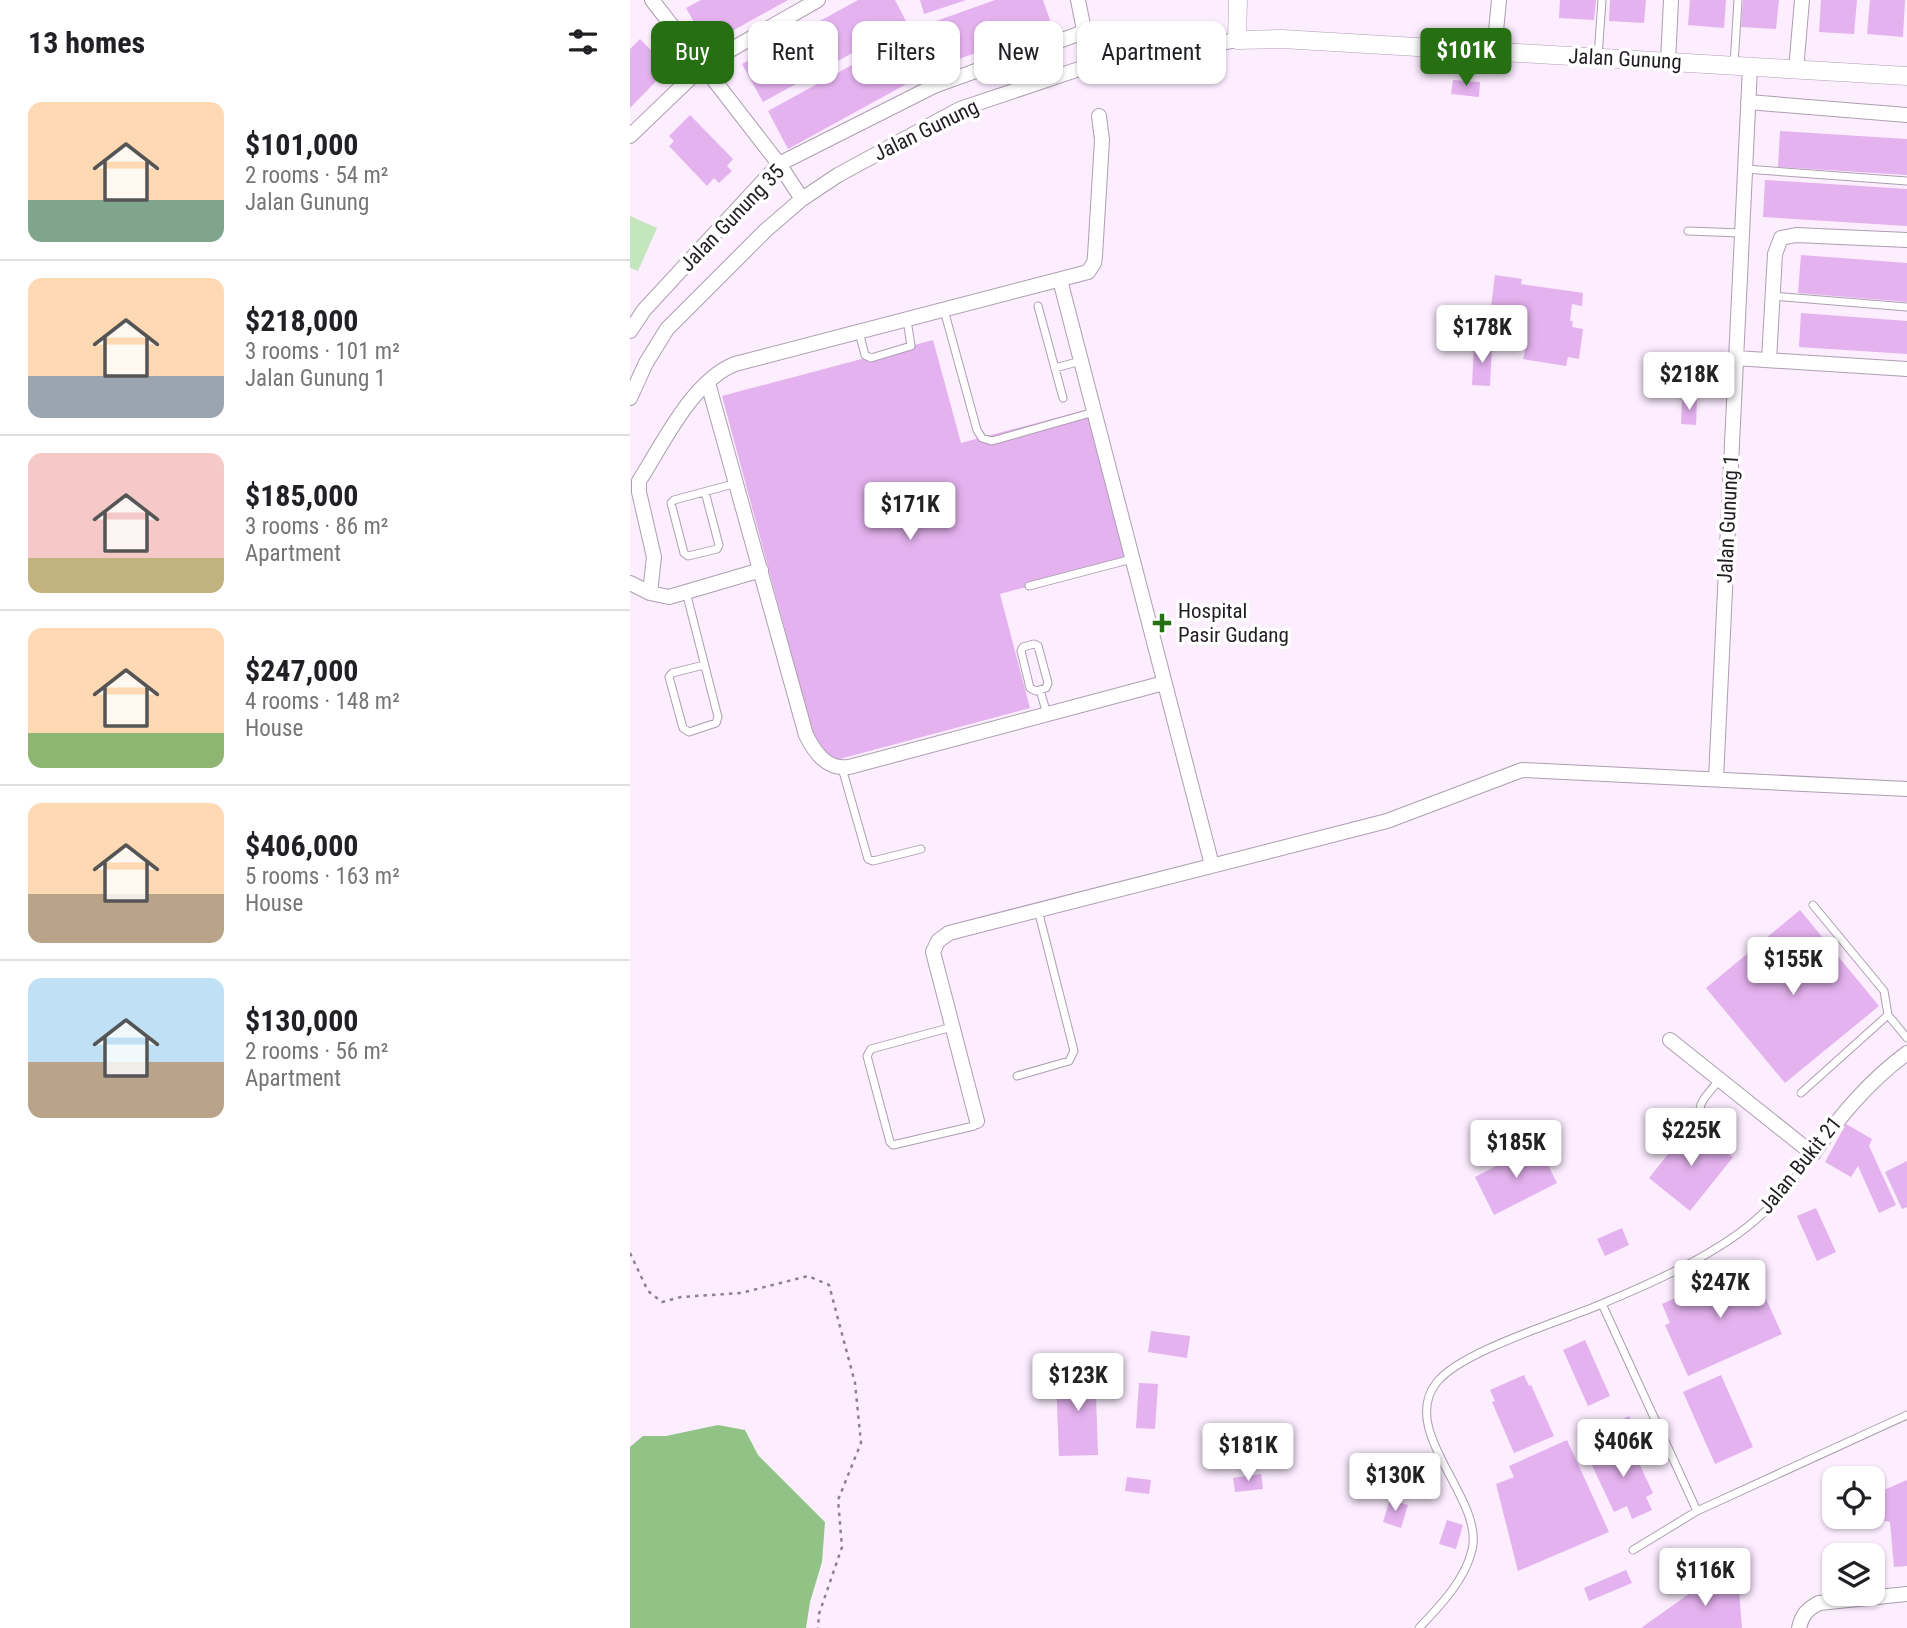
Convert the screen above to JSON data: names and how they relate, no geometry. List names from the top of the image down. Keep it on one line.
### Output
{"streets":{"street":["Jalan Gunung","Jalan Gunung 35","Jalan Gunung 1","Jalan Bukit 21"]},"crossings":[["Jalan Gunung","Jalan Gunung 1"]],"places":{"health":["Hospital Pasir Gudang"]},"page":{"heading":"13 homes","chip":["Buy","Rent","Filters","New","Apartment"],"price":["$101K","$178K","$218K","$171K","$155K","$225K","$185K","$247K","$123K","$406K","$181K","$130K","$116K"],"list":[{"name":"$101,000","note":"2 rooms · 54 m² · Jalan Gunung"},{"name":"$218,000","note":"3 rooms · 101 m² · Jalan Gunung 1"},{"name":"$185,000","note":"3 rooms · 86 m² · Apartment"},{"name":"$247,000","note":"4 rooms · 148 m² · House"},{"name":"$406,000","note":"5 rooms · 163 m² · House"},{"name":"$130,000","note":"2 rooms · 56 m² · Apartment"}]}}
